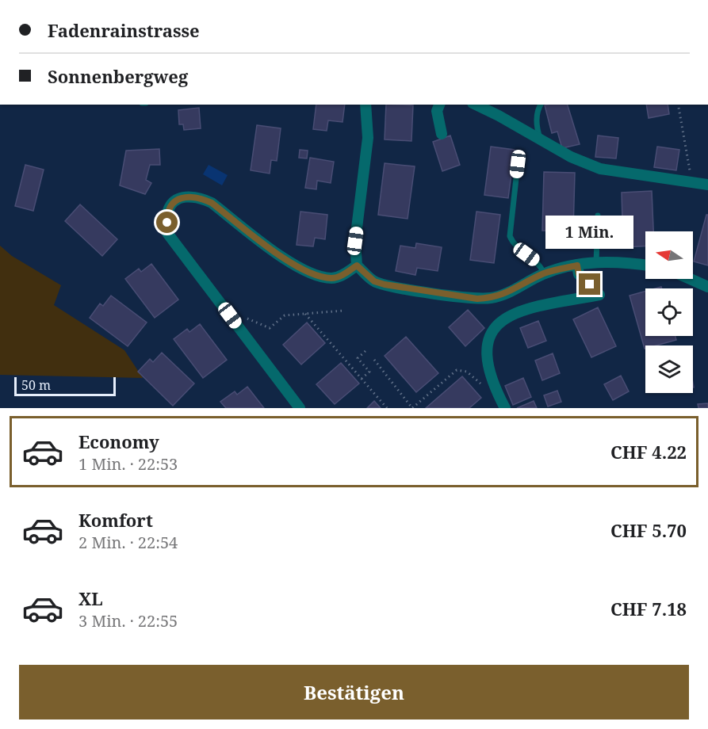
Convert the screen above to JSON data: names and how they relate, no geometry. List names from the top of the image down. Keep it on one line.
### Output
{"scale_bar":"50 m","north":"left","page":{"banner":["Fadenrainstrasse","Sonnenbergweg"],"bubble":"1 Min.","scale":"50 m","list":[{"name":"Economy","note":"1 Min. · 22:53","value":"CHF 4.22"},{"name":"Komfort","note":"2 Min. · 22:54","value":"CHF 5.70"},{"name":"XL","note":"3 Min. · 22:55","value":"CHF 7.18"}],"buttons":"Bestätigen"}}
